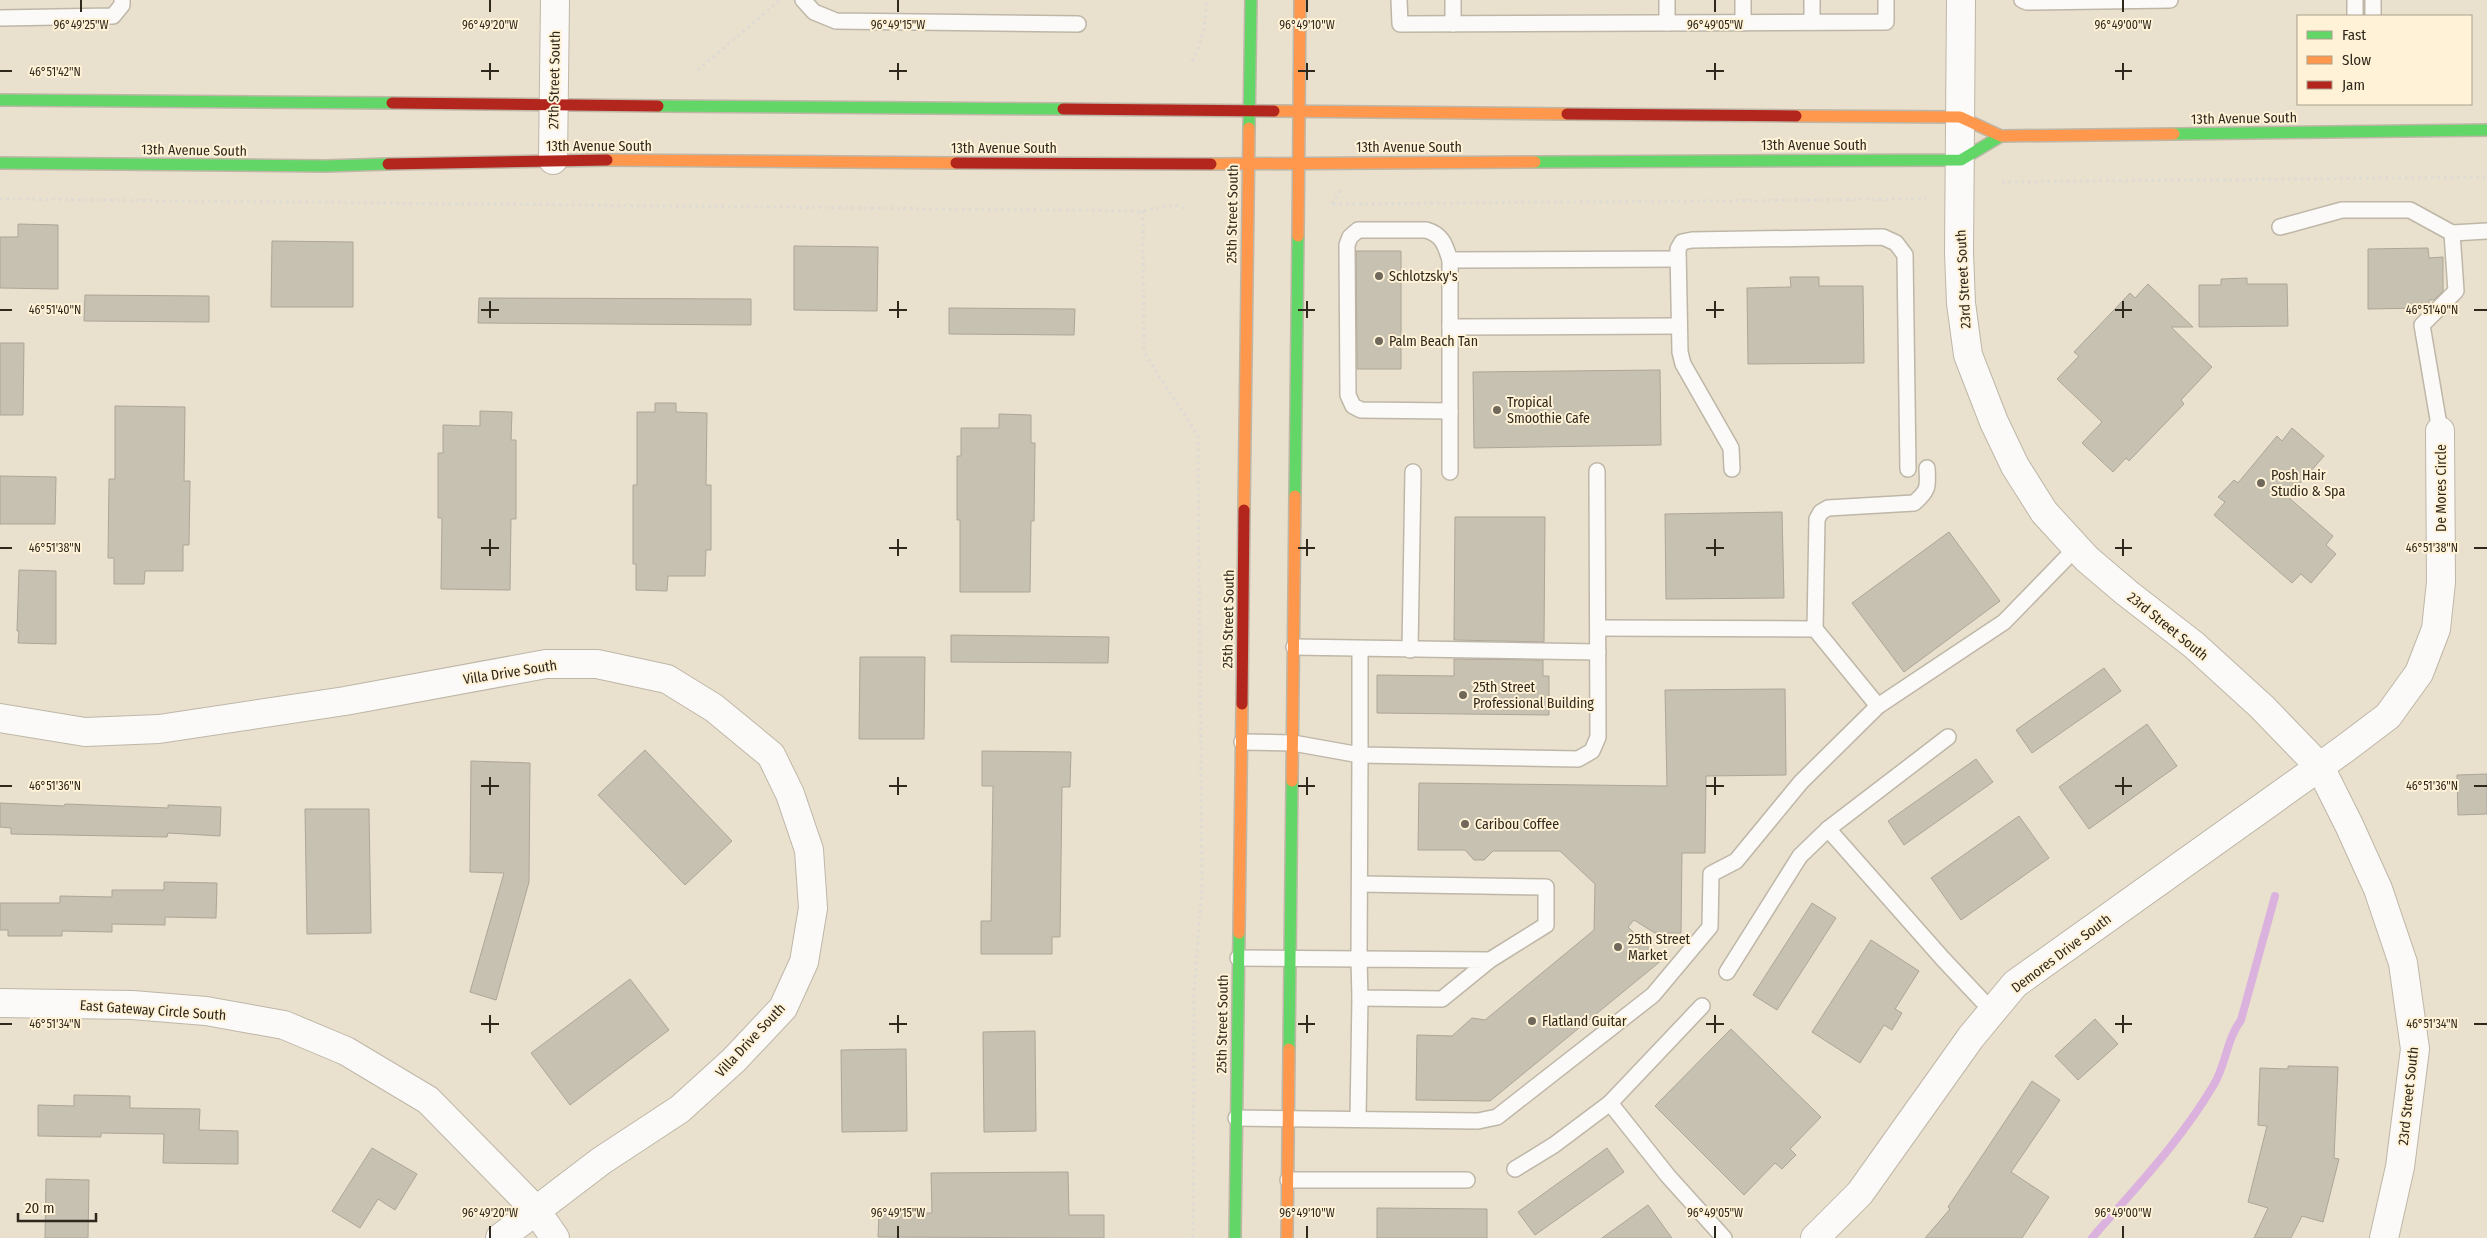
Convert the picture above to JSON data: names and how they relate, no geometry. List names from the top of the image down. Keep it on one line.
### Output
{"streets":{"main road":["13th Avenue South","25th Street South"],"street":["27th Street South","23rd Street South","De Mores Circle","Villa Drive South","Demores Drive South","East Gateway Circle South"]},"crossings":[["27th Street South","13th Avenue South"],["13th Avenue South","25th Street South"],["13th Avenue South","23rd Street South"],["23rd Street South","De Mores Circle"],["23rd Street South","Demores Drive South"],["De Mores Circle","Demores Drive South"],["Villa Drive South","East Gateway Circle South"]],"places":["Schlotzsky's","Palm Beach Tan","Tropical Smoothie Cafe","Posh Hair Studio & Spa","25th Street Professional Building","Caribou Coffee","25th Street Market","Flatland Guitar"],"legend":["Fast","Slow","Jam"],"scale_bar":"20 m","coordinates":["96°49'25\"W","96°49'20\"W","96°49'15\"W","96°49'10\"W","96°49'05\"W","96°49'00\"W","46°51'42\"N","46°51'40\"N","46°51'38\"N","46°51'36\"N","46°51'34\"N"]}
